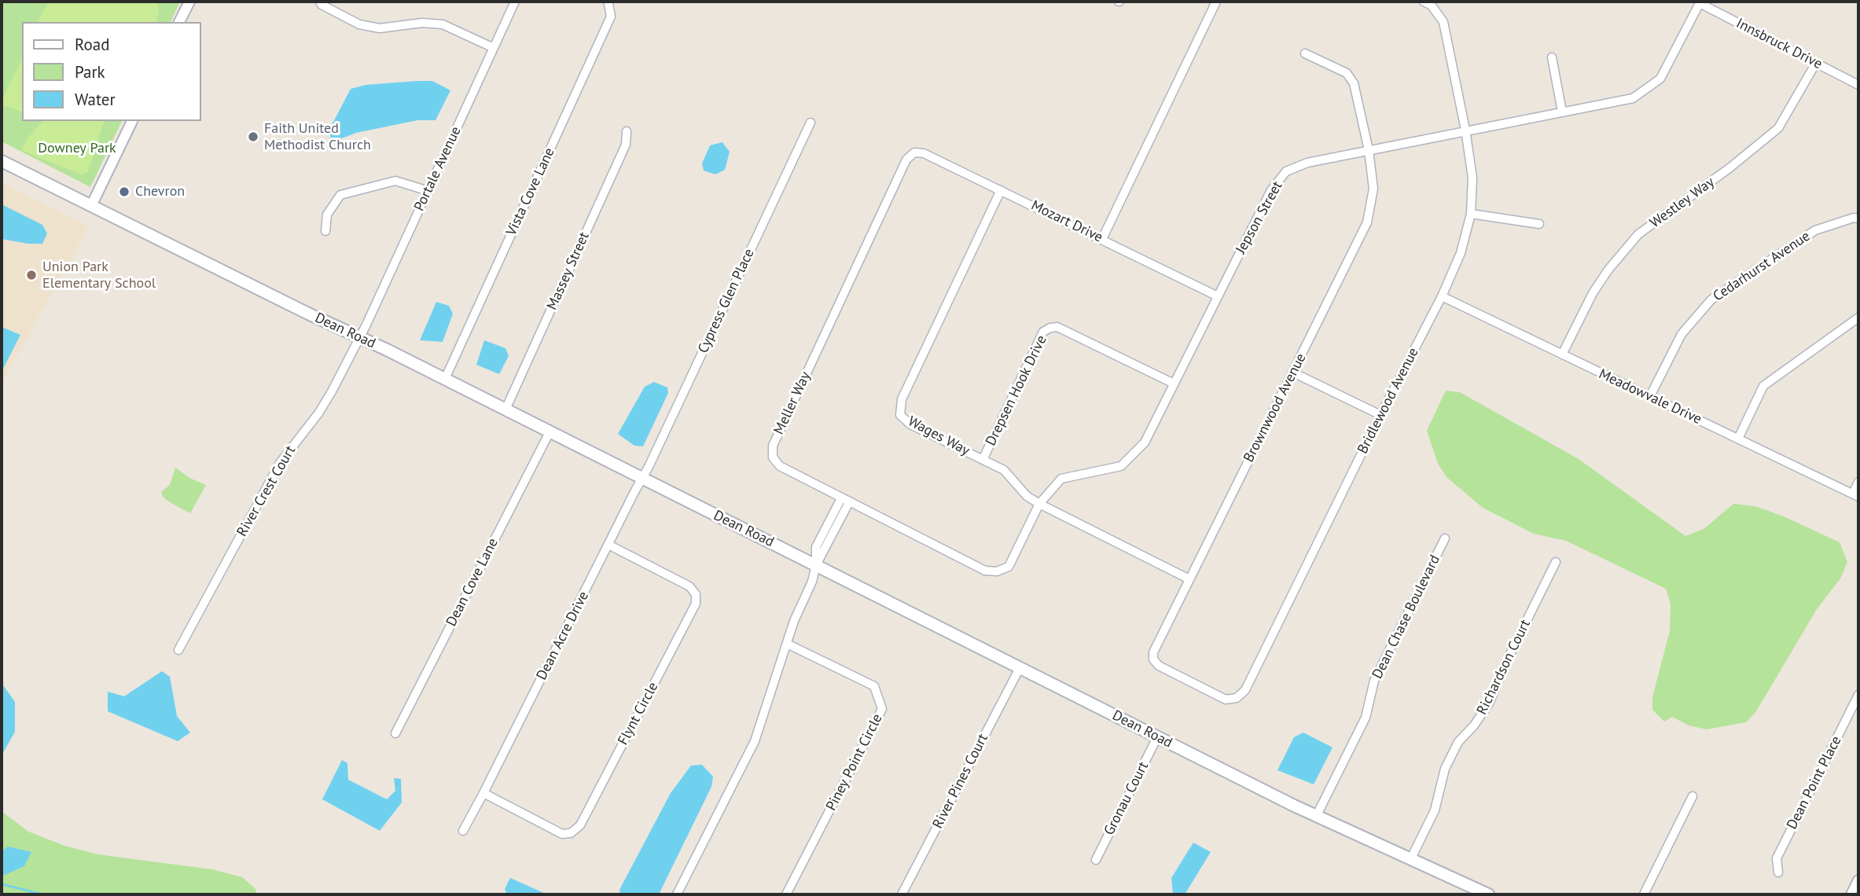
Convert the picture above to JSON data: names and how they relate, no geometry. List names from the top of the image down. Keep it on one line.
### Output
{"streets":{"main road":["Dean Road"],"street":["Innsbruck Drive","Portale Avenue","Vista Cove Lane","Westley Way","Jepson Street","Mozart Drive","Cedarhurst Avenue","Massey Street","Cypress Glen Place","Drepsen Hook Drive","Meadowvale Drive","Bridlewood Avenue","Meller Way","Brownwood Avenue","Wages Way","River Crest Court","Dean Cove Lane","Dean Chase Boulevard","Dean Acre Drive","Richardson Court","Flynt Circle","Piney Point Circle","River Pines Court","Dean Point Place","Gronau Court"]},"crossings":[["Innsbruck Drive","Westley Way"],["Innsbruck Drive","Jepson Street"],["Portale Avenue","Dean Road"],["Portale Avenue","River Crest Court"],["Vista Cove Lane","Dean Road"],["Westley Way","Meadowvale Drive"],["Jepson Street","Mozart Drive"],["Jepson Street","Drepsen Hook Drive"],["Jepson Street","Bridlewood Avenue"],["Jepson Street","Meller Way"],["Jepson Street","Brownwood Avenue"],["Jepson Street","Wages Way"],["Mozart Drive","Meller Way"],["Mozart Drive","Wages Way"],["Cedarhurst Avenue","Meadowvale Drive"],["Massey Street","Dean Road"],["Cypress Glen Place","Dean Road"],["Cypress Glen Place","Dean Acre Drive"],["Dean Road","River Crest Court"],["Dean Road","Dean Cove Lane"],["Dean Road","Dean Chase Boulevard"],["Dean Road","Dean Acre Drive"],["Dean Road","Richardson Court"],["Dean Road","River Pines Court"],["Dean Road","Gronau Court"],["Drepsen Hook Drive","Wages Way"],["Meadowvale Drive","Bridlewood Avenue"],["Bridlewood Avenue","Brownwood Avenue"],["Brownwood Avenue","Wages Way"],["Dean Acre Drive","Flynt Circle"]],"parks":["Downey Park"],"places":["Faith United Methodist Church","Chevron","Union Park Elementary School"],"legend":["Road","Park","Water"]}
